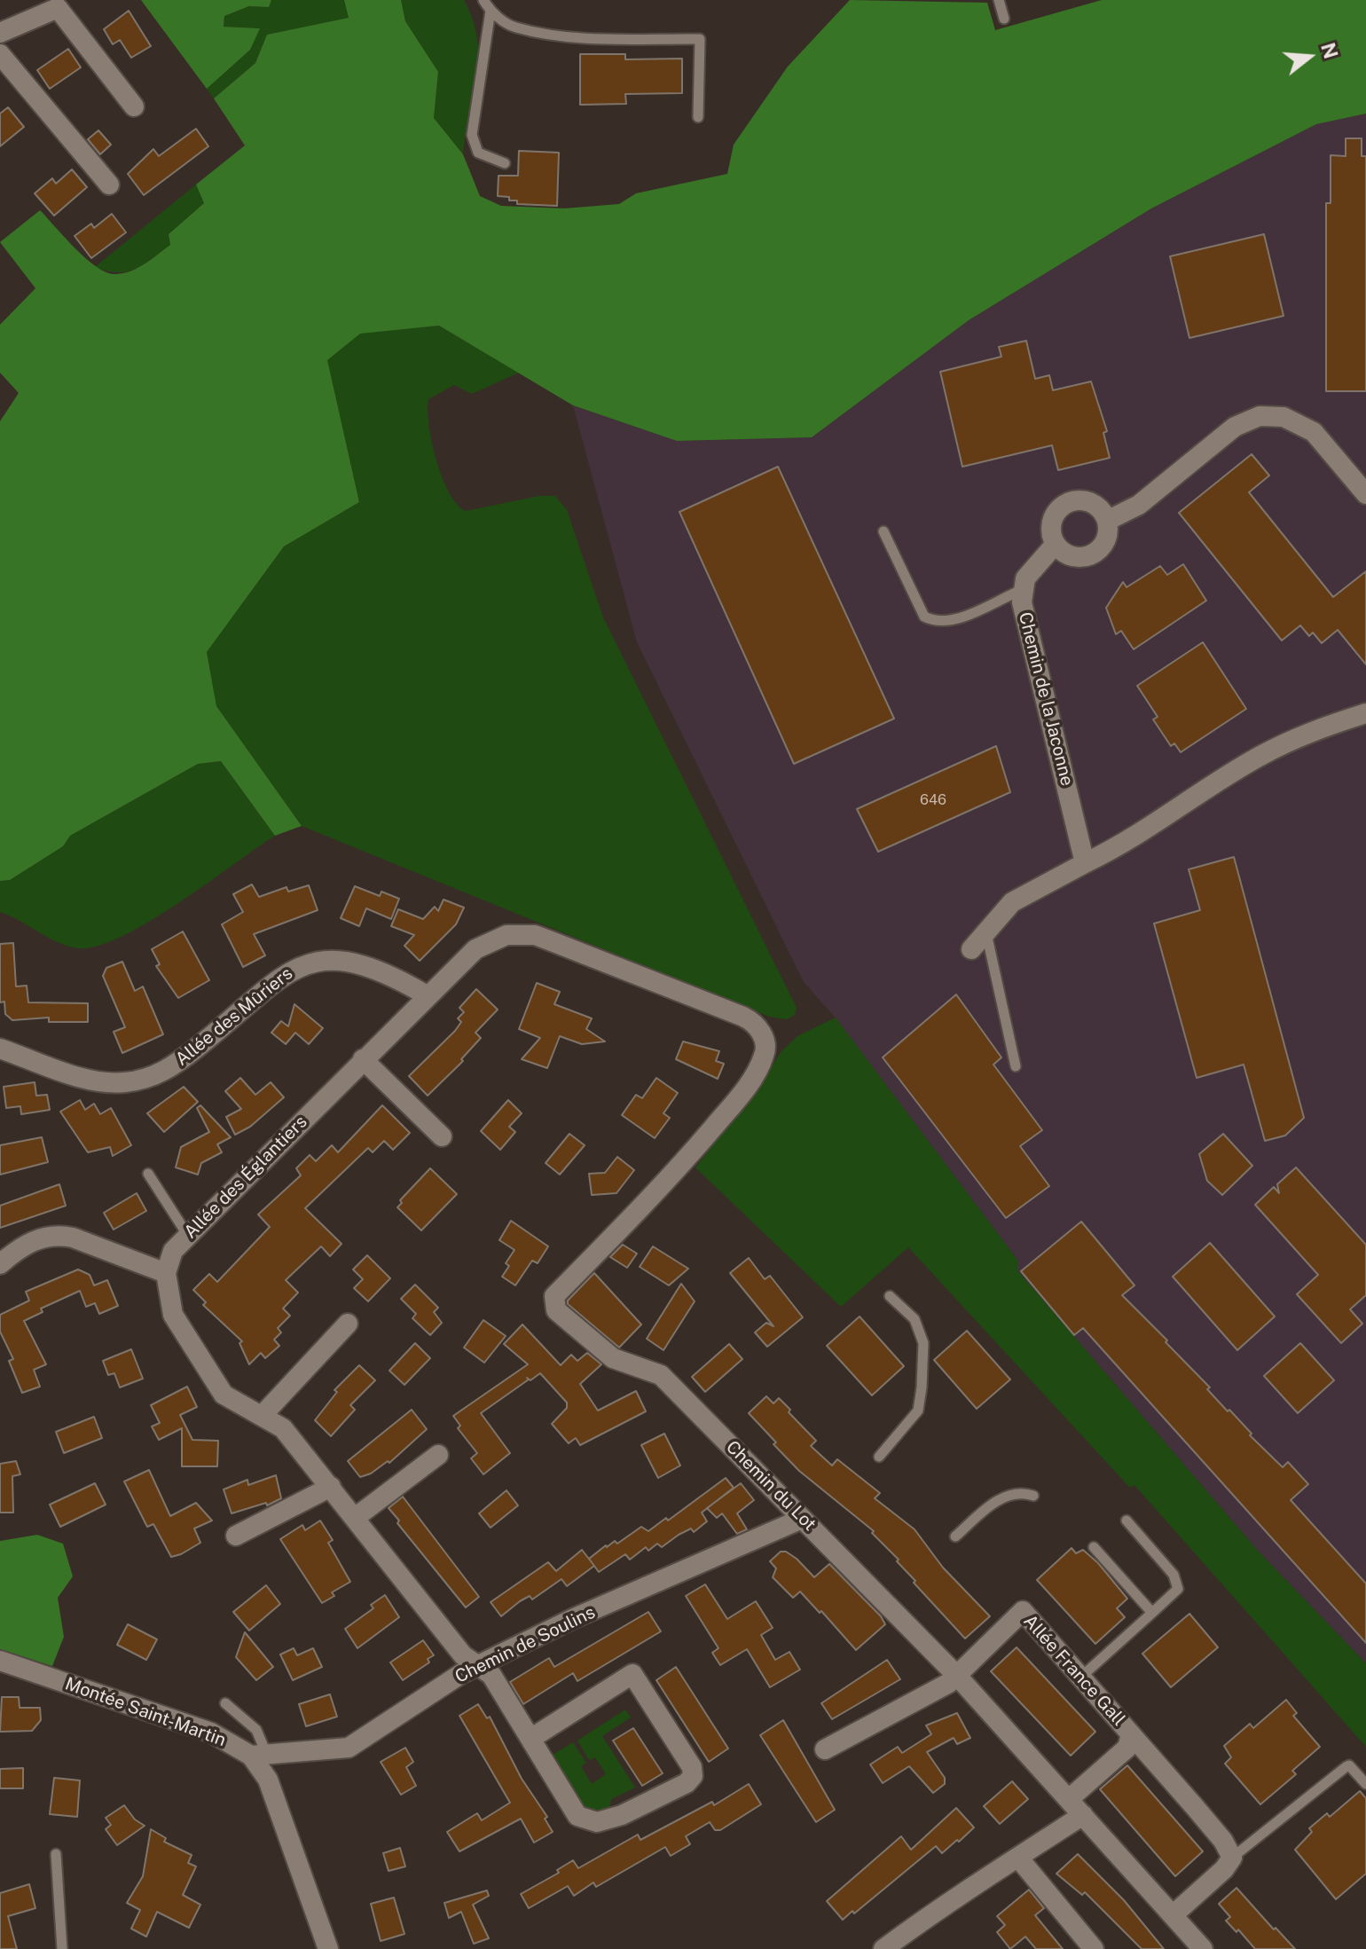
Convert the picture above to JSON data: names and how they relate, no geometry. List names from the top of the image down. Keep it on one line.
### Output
{"streets":{"street":["Chemin de la Jaconne","Allée des Mûriers","Allée des Églantiers","Chemin du Lot","Chemin de Soulins","Allée France Gall","Montée Saint-Martin"]},"crossings":[["Allée des Mûriers","Allée des Églantiers"],["Allée des Églantiers","Chemin du Lot"],["Chemin du Lot","Chemin de Soulins"],["Chemin du Lot","Allée France Gall"],["Chemin de Soulins","Montée Saint-Martin"]],"house_numbers":["646"],"north":"right"}
